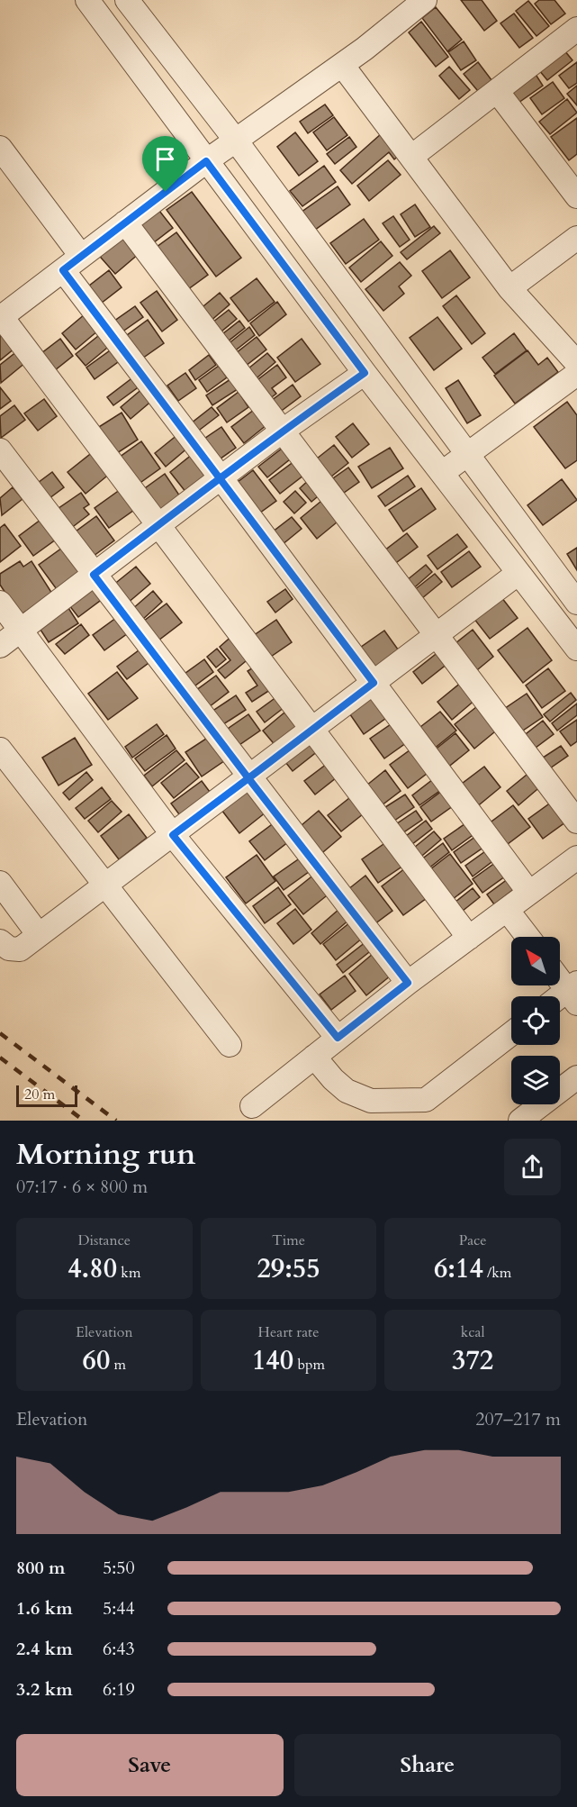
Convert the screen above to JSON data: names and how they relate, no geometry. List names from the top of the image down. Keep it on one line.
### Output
{"scale_bar":"20 m","north":"top left","page":{"scale":"20 m","heading":["Morning run","07:17 · 6 × 800 m"],"stats":[["Distance","4.80 km"],["Time","29:55"],["Pace","6:14 /km"],["Elevation","60 m"],["Heart rate","140 bpm"],["kcal","372"]],"chart":["Elevation","207–217 m"],"list":[{"name":"800 m","note":"5:50"},{"name":"1.6 km","note":"5:44"},{"name":"2.4 km","note":"6:43"},{"name":"3.2 km","note":"6:19"}],"buttons":["Save","Share"]}}
